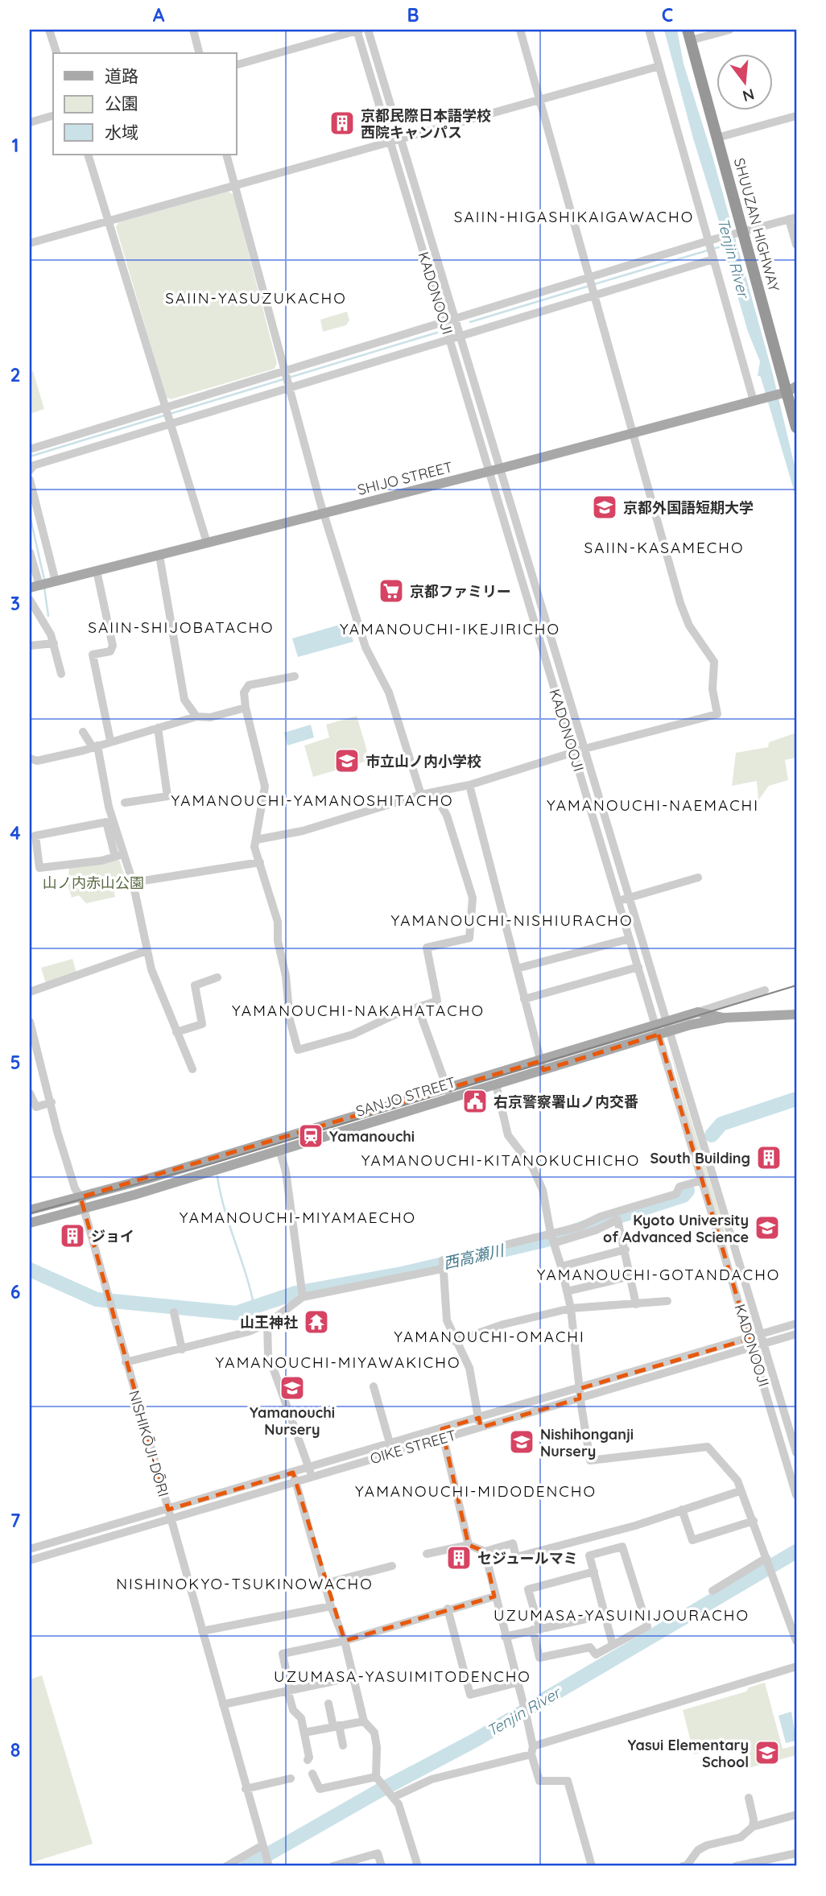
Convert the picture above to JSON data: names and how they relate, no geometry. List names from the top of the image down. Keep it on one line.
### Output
{"streets":{"highway":["SHUUZAN HIGHWAY"],"main road":["SHIJO STREET","SANJO STREET"],"street":["KADONOOJI","NISHIKŌJI-DŌRI","OIKE STREET"]},"crossings":[["SHUUZAN HIGHWAY","SHIJO STREET"],["KADONOOJI","SHIJO STREET"],["KADONOOJI","SANJO STREET"],["KADONOOJI","OIKE STREET"],["SANJO STREET","NISHIKŌJI-DŌRI"],["NISHIKŌJI-DŌRI","OIKE STREET"]],"districts":["SAIIN-HIGASHIKAIGAWACHO","SAIIN-YASUZUKACHO","SAIIN-KASAMECHO","SAIIN-SHIJOBATACHO","YAMANOUCHI-IKEJIRICHO","YAMANOUCHI-YAMANOSHITACHO","YAMANOUCHI-NAEMACHI","YAMANOUCHI-NISHIURACHO","YAMANOUCHI-NAKAHATACHO","YAMANOUCHI-KITANOKUCHICHO","YAMANOUCHI-MIYAMAECHO","YAMANOUCHI-GOTANDACHO","YAMANOUCHI-OMACHI","YAMANOUCHI-MIYAWAKICHO","YAMANOUCHI-MIDODENCHO","NISHINOKYO-TSUKINOWACHO","UZUMASA-YASUINIJOURACHO","UZUMASA-YASUIMITODENCHO"],"water":["Tenjin River","西高瀬川"],"parks":["山ノ内赤山公園"],"places":{"building":["京都民際日本語学校 西院キャンパス","South Building","ジョイ","セジュールマミ"],"school or university":["京都外国語短期大学","市立山ノ内小学校","Kyoto University of Advanced Science","Yamanouchi Nursery","Nishihonganji Nursery","Yasui Elementary School"],"supermarket":["京都ファミリー"],"public building":["右京警察署山ノ内交番"],"station":["Yamanouchi"],"temple":["山王神社"]},"legend":["道路","公園","水域"],"north":"bottom","grid":{"columns":["A","B","C"],"rows":["1","2","3","4","5","6","7","8"]}}
